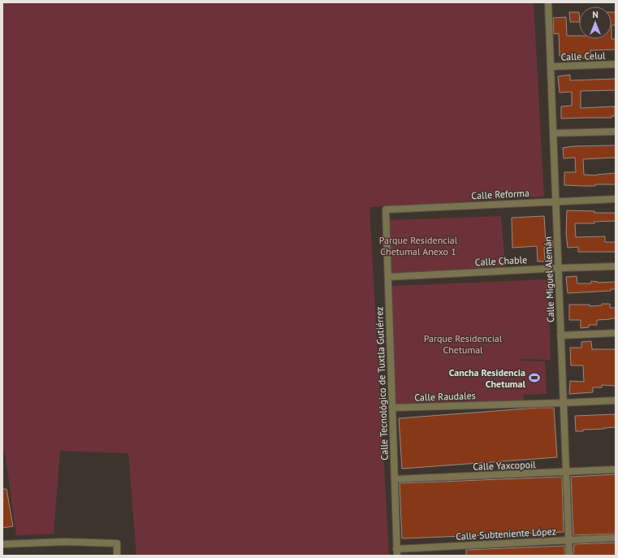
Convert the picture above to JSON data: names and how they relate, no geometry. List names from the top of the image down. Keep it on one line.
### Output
{"streets":{"street":["Calle Celul","Calle Reforma","Calle Chable","Calle Miguel Alemán","Calle Tecnológico de Tuxtla Gutiérrez","Calle Raudales","Calle Yaxcopoil","Calle Subteniente López"]},"crossings":[["Calle Celul","Calle Miguel Alemán"],["Calle Reforma","Calle Miguel Alemán"],["Calle Reforma","Calle Tecnológico de Tuxtla Gutiérrez"],["Calle Chable","Calle Miguel Alemán"],["Calle Chable","Calle Tecnológico de Tuxtla Gutiérrez"],["Calle Miguel Alemán","Calle Raudales"],["Calle Miguel Alemán","Calle Yaxcopoil"],["Calle Miguel Alemán","Calle Subteniente López"],["Calle Tecnológico de Tuxtla Gutiérrez","Calle Raudales"],["Calle Tecnológico de Tuxtla Gutiérrez","Calle Yaxcopoil"],["Calle Tecnológico de Tuxtla Gutiérrez","Calle Subteniente López"]],"parks":["Parque Residencial Chetumal Anexo 1","Parque Residencial Chetumal"],"places":{"sports":["Cancha Residencia Chetumal"]},"north":"top"}
